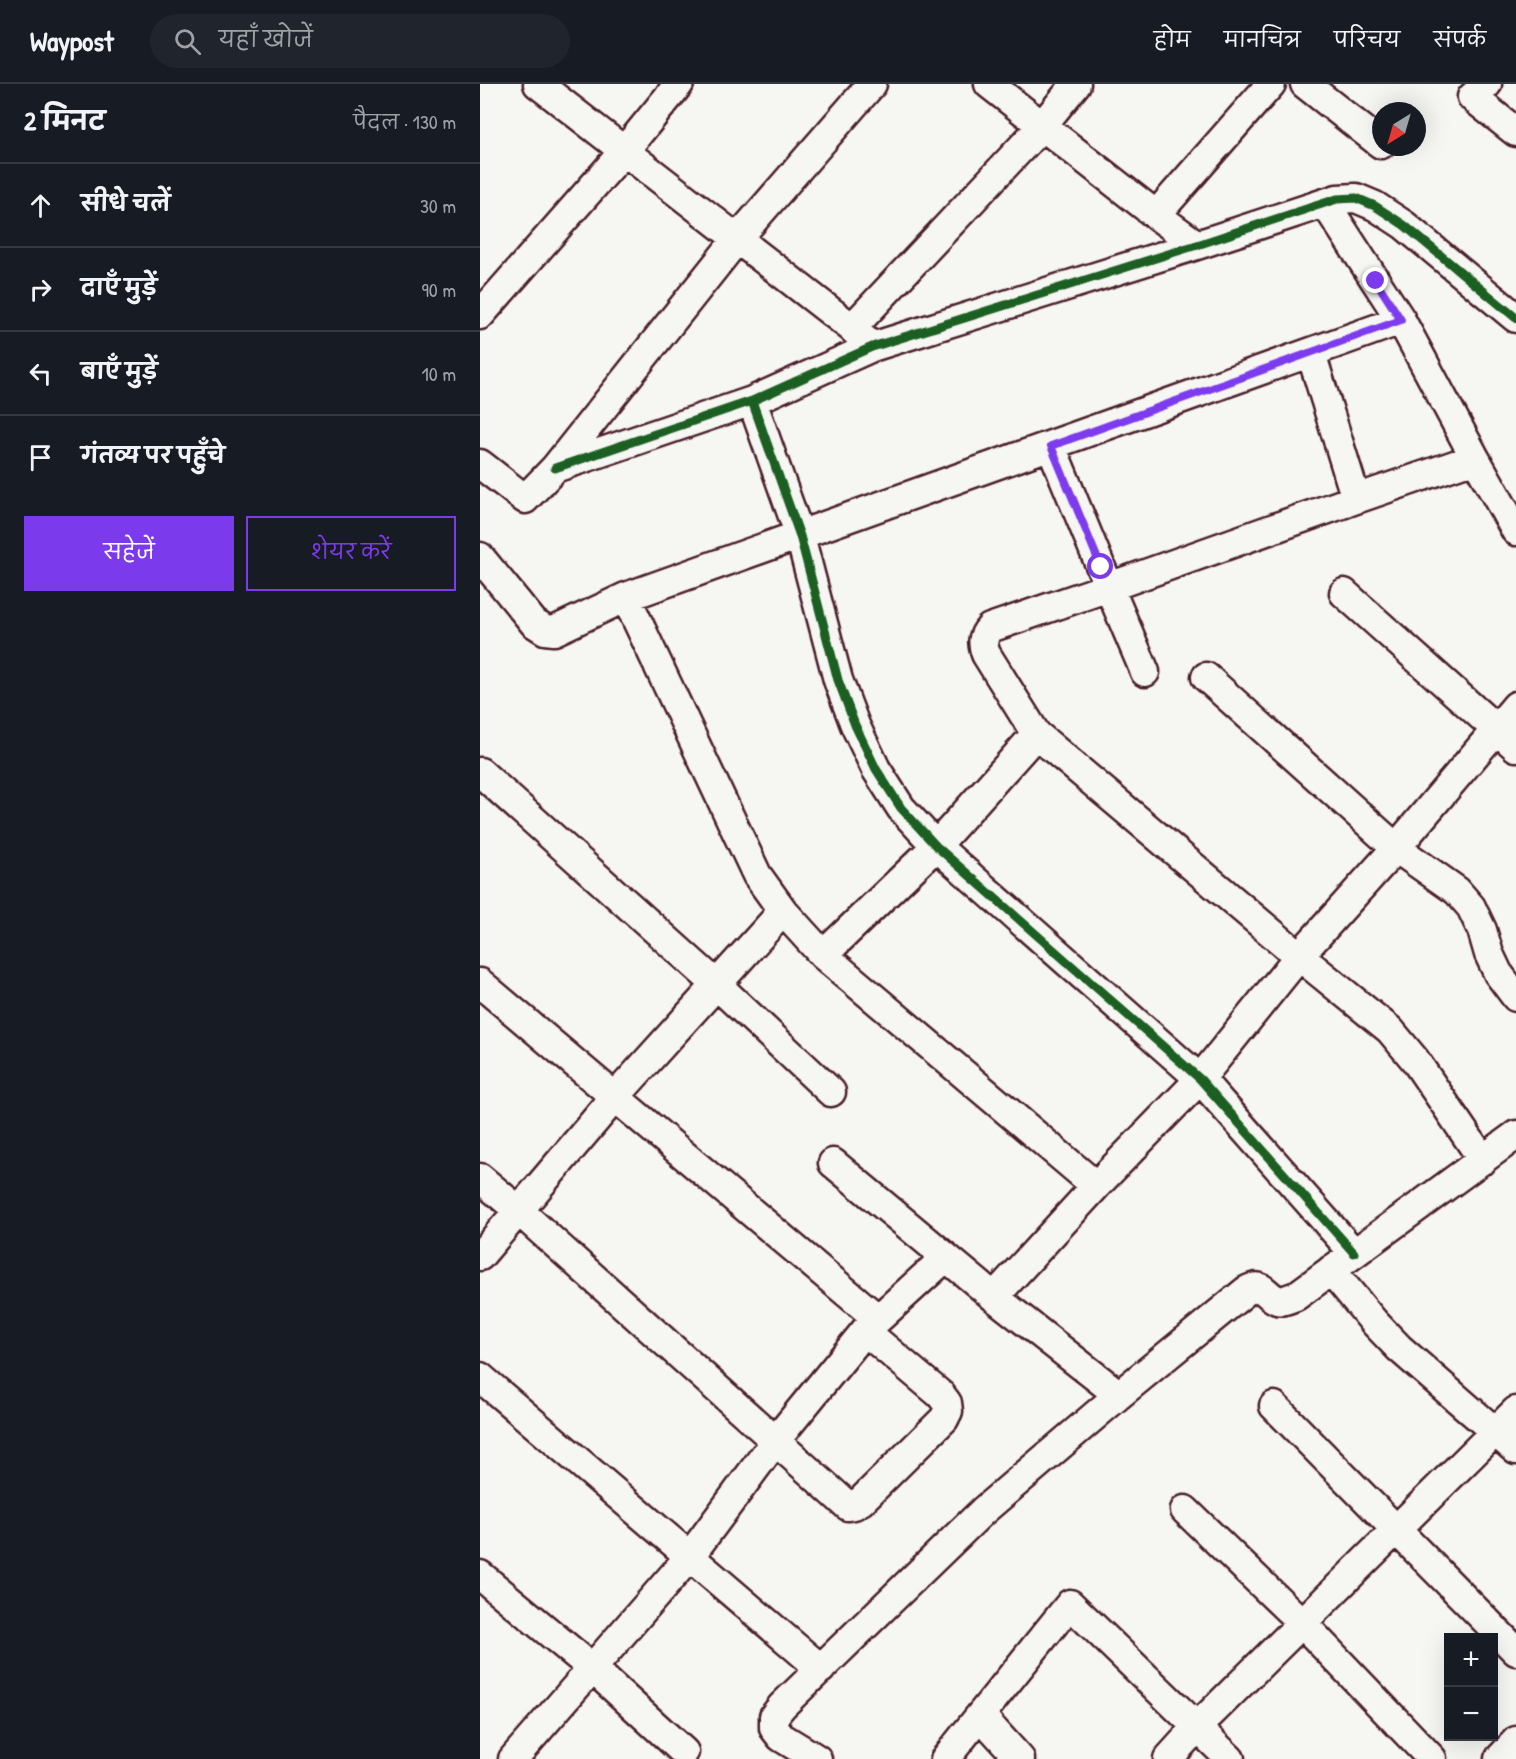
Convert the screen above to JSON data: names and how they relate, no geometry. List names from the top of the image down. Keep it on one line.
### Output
{"north":"bottom left","page":{"header":"Waypost","search":"यहाँ खोजें","nav":["होम","मानचित्र","परिचय","संपर्क"],"heading":["2 मिनट","पैदल · 130 m"],"list":[["सीधे चलें","30 m"],["दाएँ मुड़ें","90 m"],["बाएँ मुड़ें","10 m"],"गंतव्य पर पहुँचे"],"buttons":["सहेजें","शेयर करें"],"map_buttons":["+","−"]}}
